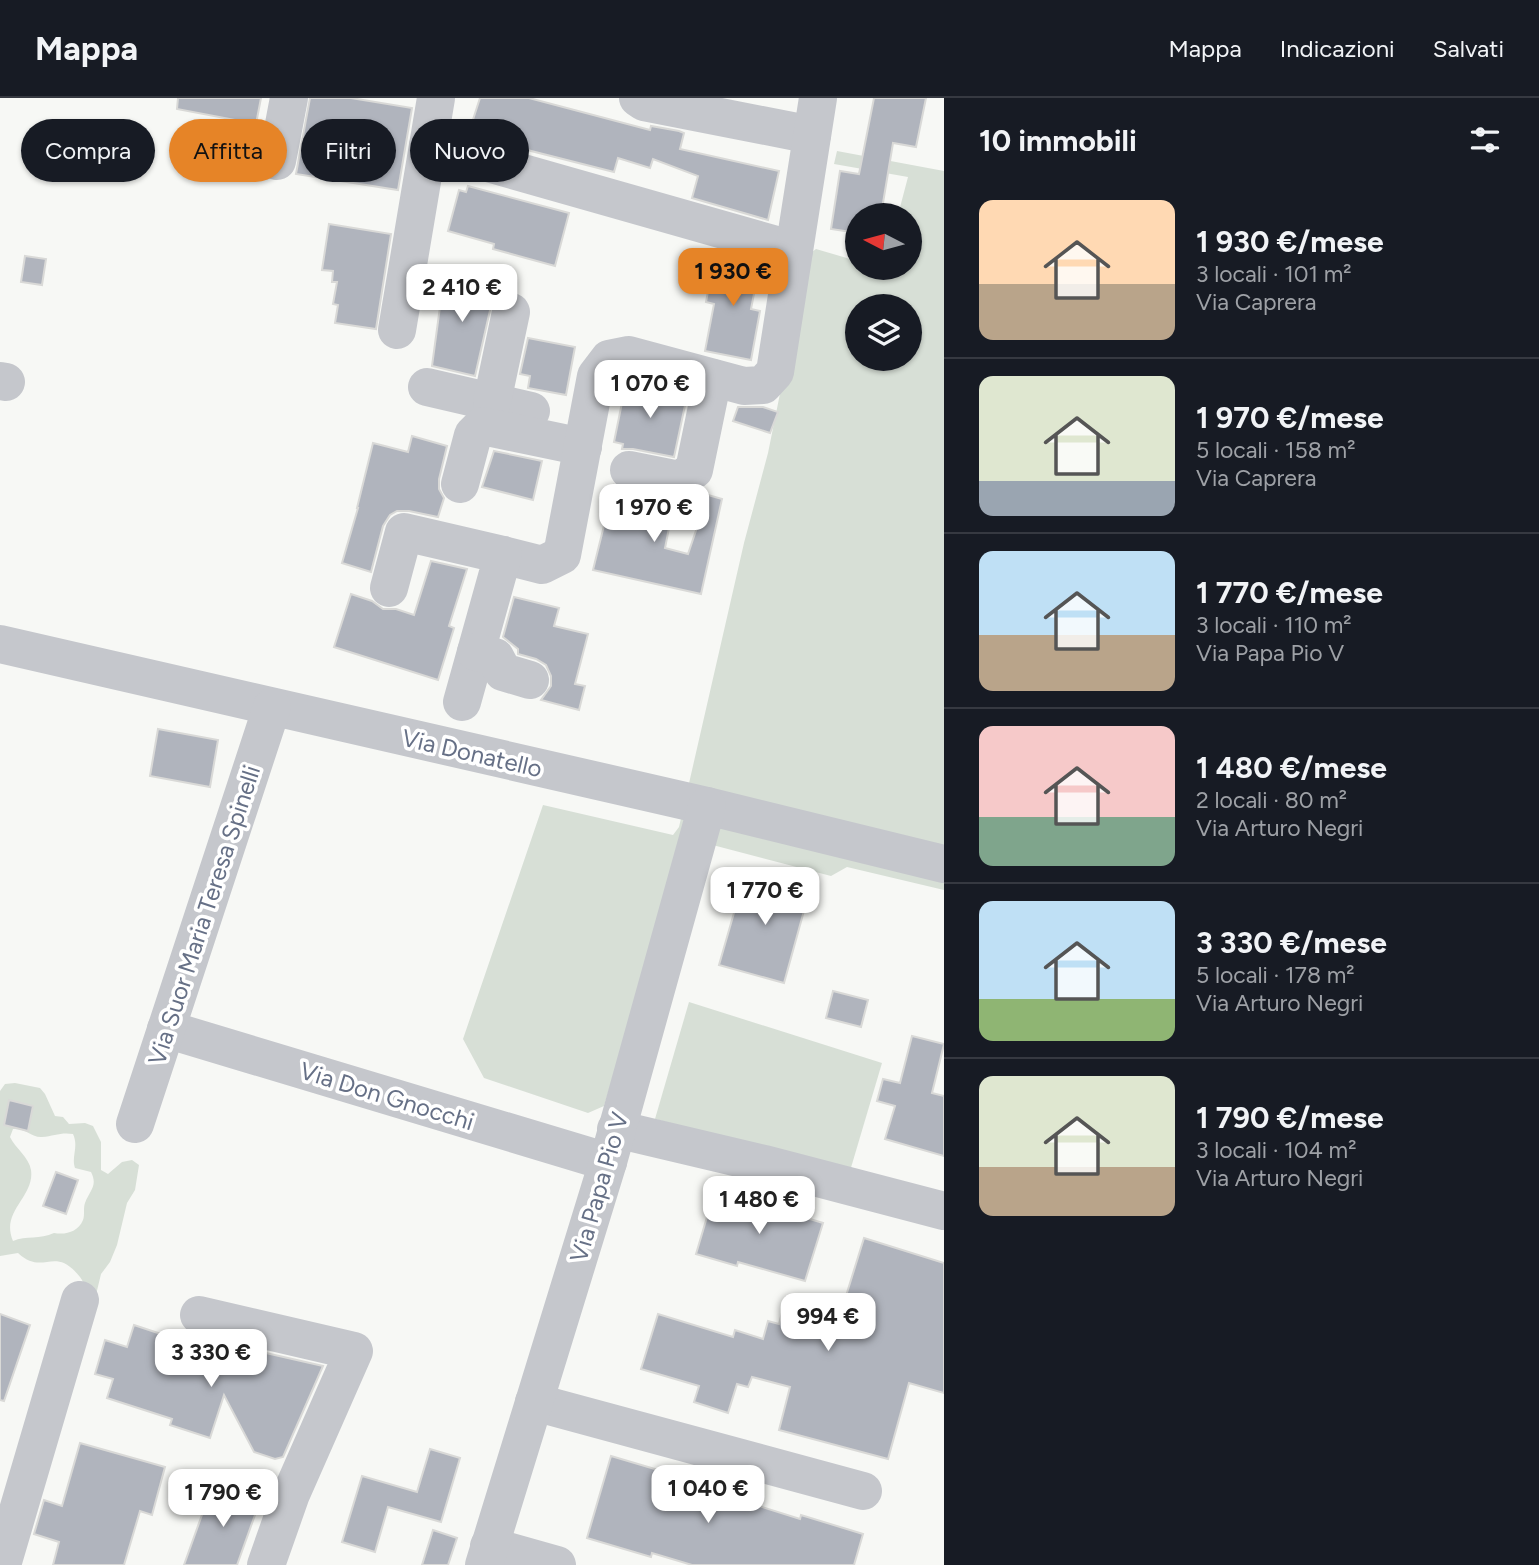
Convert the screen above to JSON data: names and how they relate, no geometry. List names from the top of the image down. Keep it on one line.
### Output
{"streets":{"street":["Via Donatello","Via Suor Maria Teresa Spinelli","Via Don Gnocchi","Via Papa Pio V"]},"crossings":[["Via Donatello","Via Suor Maria Teresa Spinelli"],["Via Donatello","Via Papa Pio V"],["Via Suor Maria Teresa Spinelli","Via Don Gnocchi"],["Via Don Gnocchi","Via Papa Pio V"]],"north":"left","page":{"header":"Mappa","nav":["Mappa","Indicazioni","Salvati"],"heading":"10 immobili","chip":["Compra","Affitta","Filtri","Nuovo"],"list":[{"name":"1 930 €/mese","note":"3 locali · 101 m² · Via Caprera"},{"name":"1 970 €/mese","note":"5 locali · 158 m² · Via Caprera"},{"name":"1 770 €/mese","note":"3 locali · 110 m² · Via Papa Pio V"},{"name":"1 480 €/mese","note":"2 locali · 80 m² · Via Arturo Negri"},{"name":"3 330 €/mese","note":"5 locali · 178 m² · Via Arturo Negri"},{"name":"1 790 €/mese","note":"3 locali · 104 m² · Via Arturo Negri"}],"price":["1 930 €","2 410 €","1 070 €","1 970 €","1 770 €","1 480 €","994 €","3 330 €","1 040 €","1 790 €"]}}
